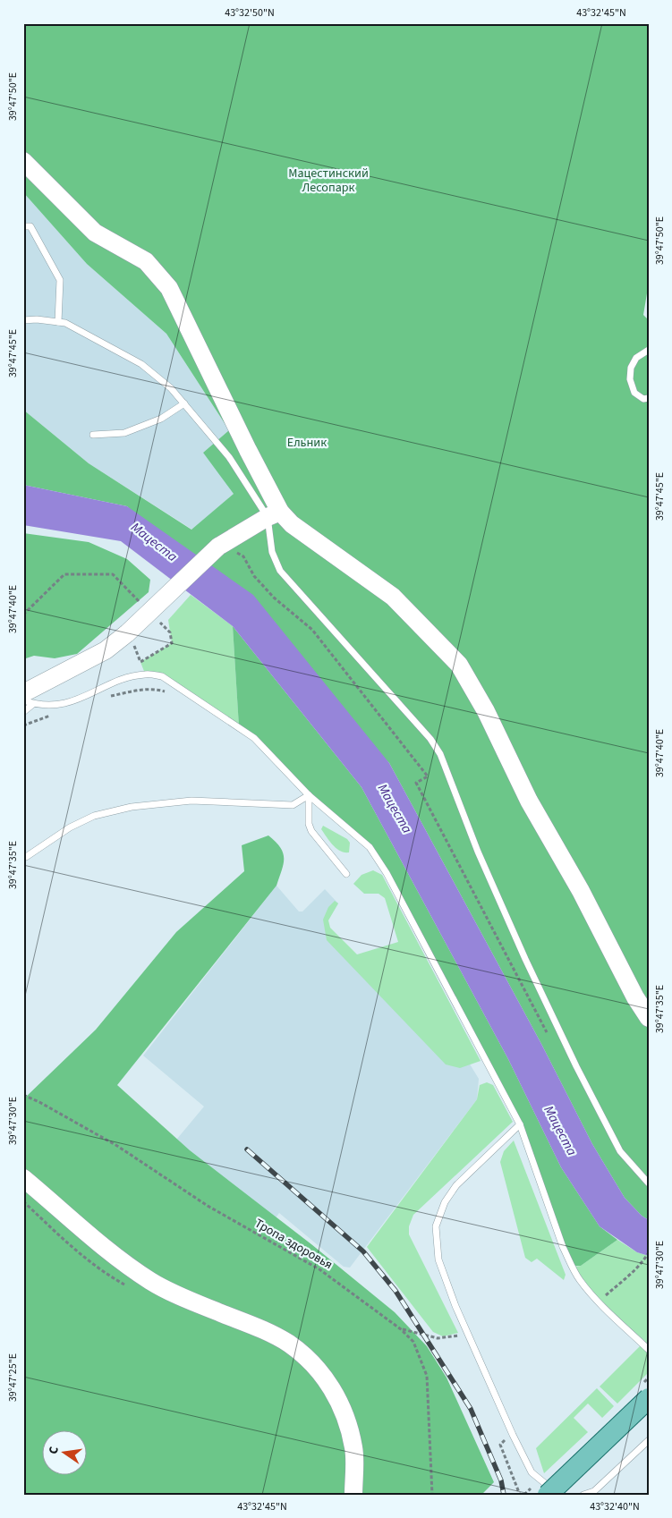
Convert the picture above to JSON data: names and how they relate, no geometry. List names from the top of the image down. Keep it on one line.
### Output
{"streets":{"path":["Тропа здоровья"]},"water":["Мацеста"],"parks":["Мацестинский Лесопарк","Ельник"],"north":"left","coordinates":["43°32'50\"N","43°32'45\"N","39°47'50\"E","39°47'45\"E","39°47'40\"E","39°47'35\"E","39°47'30\"E","39°47'25\"E","43°32'40\"N"]}
